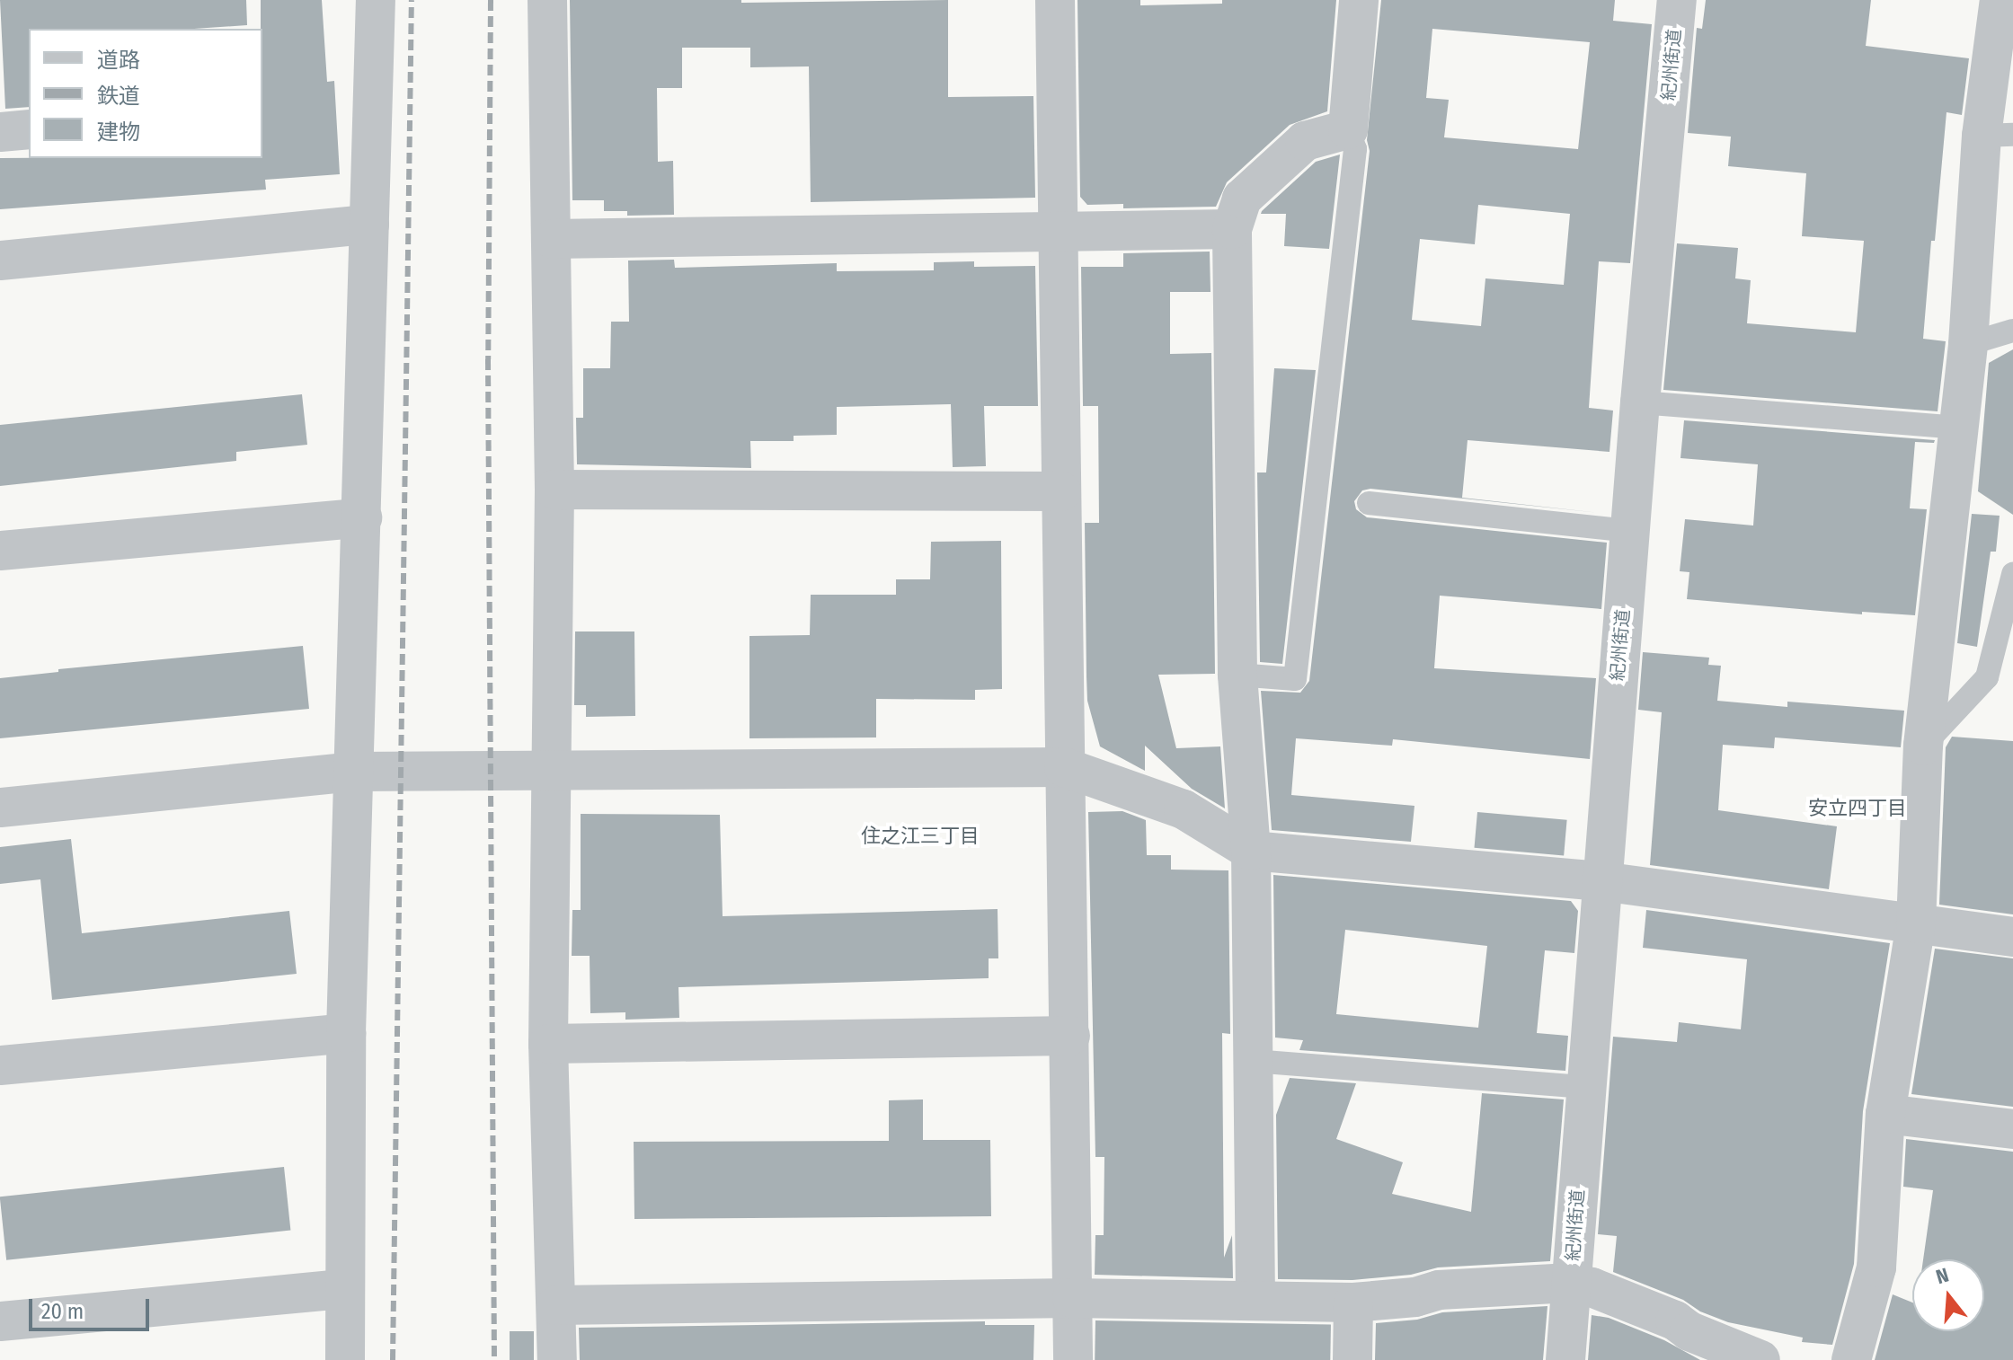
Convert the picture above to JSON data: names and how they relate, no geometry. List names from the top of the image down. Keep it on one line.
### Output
{"streets":{"street":["紀州街道"]},"districts":["安立四丁目","住之江三丁目"],"legend":["道路","鉄道","建物"],"scale_bar":"20 m","north":"top"}
